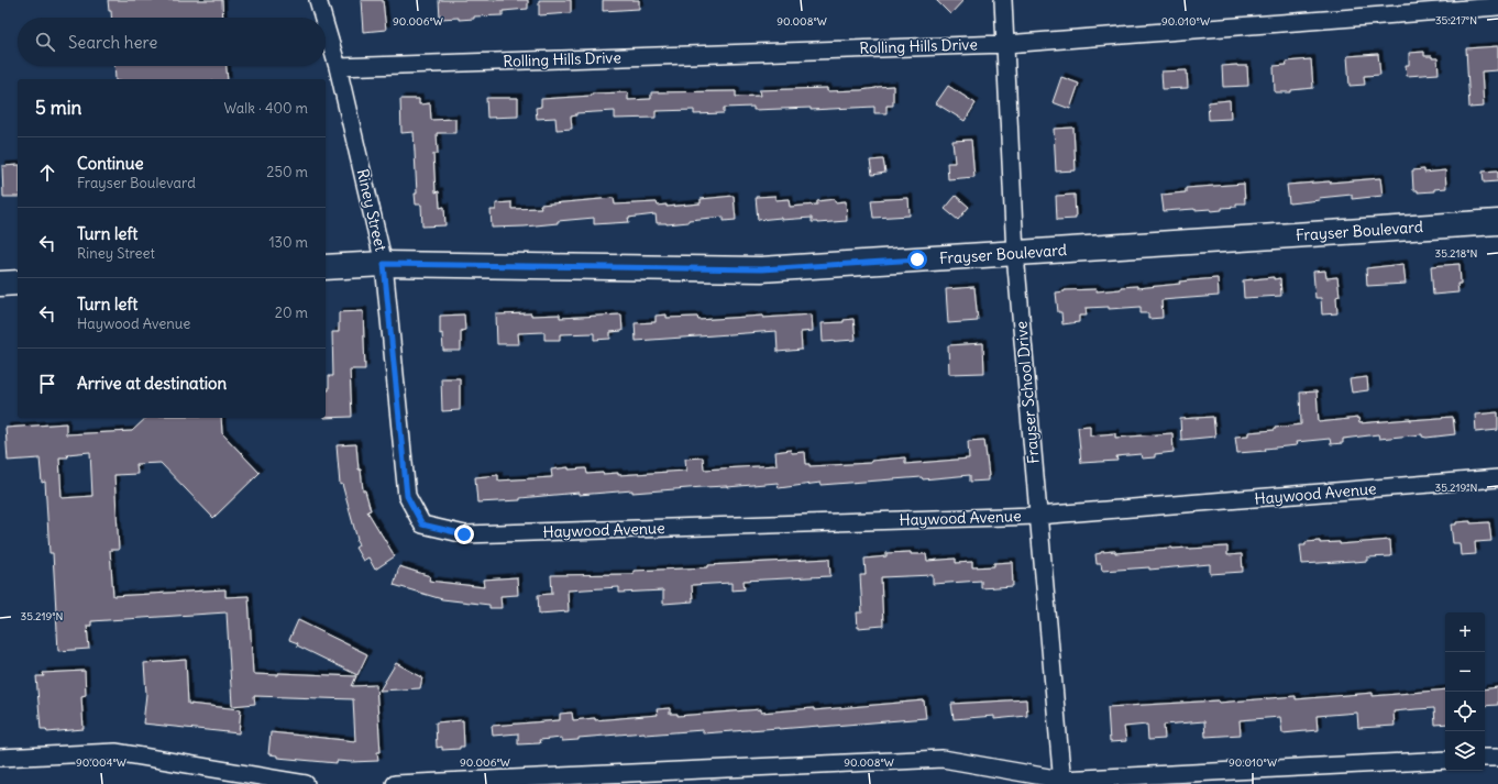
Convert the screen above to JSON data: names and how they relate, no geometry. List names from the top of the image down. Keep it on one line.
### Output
{"streets":{"main road":["Frayser Boulevard"],"street":["Rolling Hills Drive","Riney Street","Frayser School Drive","Haywood Avenue"]},"crossings":[["Rolling Hills Drive","Riney Street"],["Rolling Hills Drive","Frayser School Drive"],["Riney Street","Frayser Boulevard"],["Riney Street","Haywood Avenue"],["Frayser Boulevard","Frayser School Drive"],["Frayser School Drive","Haywood Avenue"]],"page":{"search":"Search here","heading":["5 min","Walk · 400 m"],"list":[["Continue","Frayser Boulevard","250 m"],["Turn left","Riney Street","130 m"],["Turn left","Haywood Avenue","20 m"],"Arrive at destination"],"map_buttons":["+","−"]},"coordinates":["35.217°N","90.006°W","90.008°W","90.010°W","35.218°N","35.219°N","90.004°W"]}
